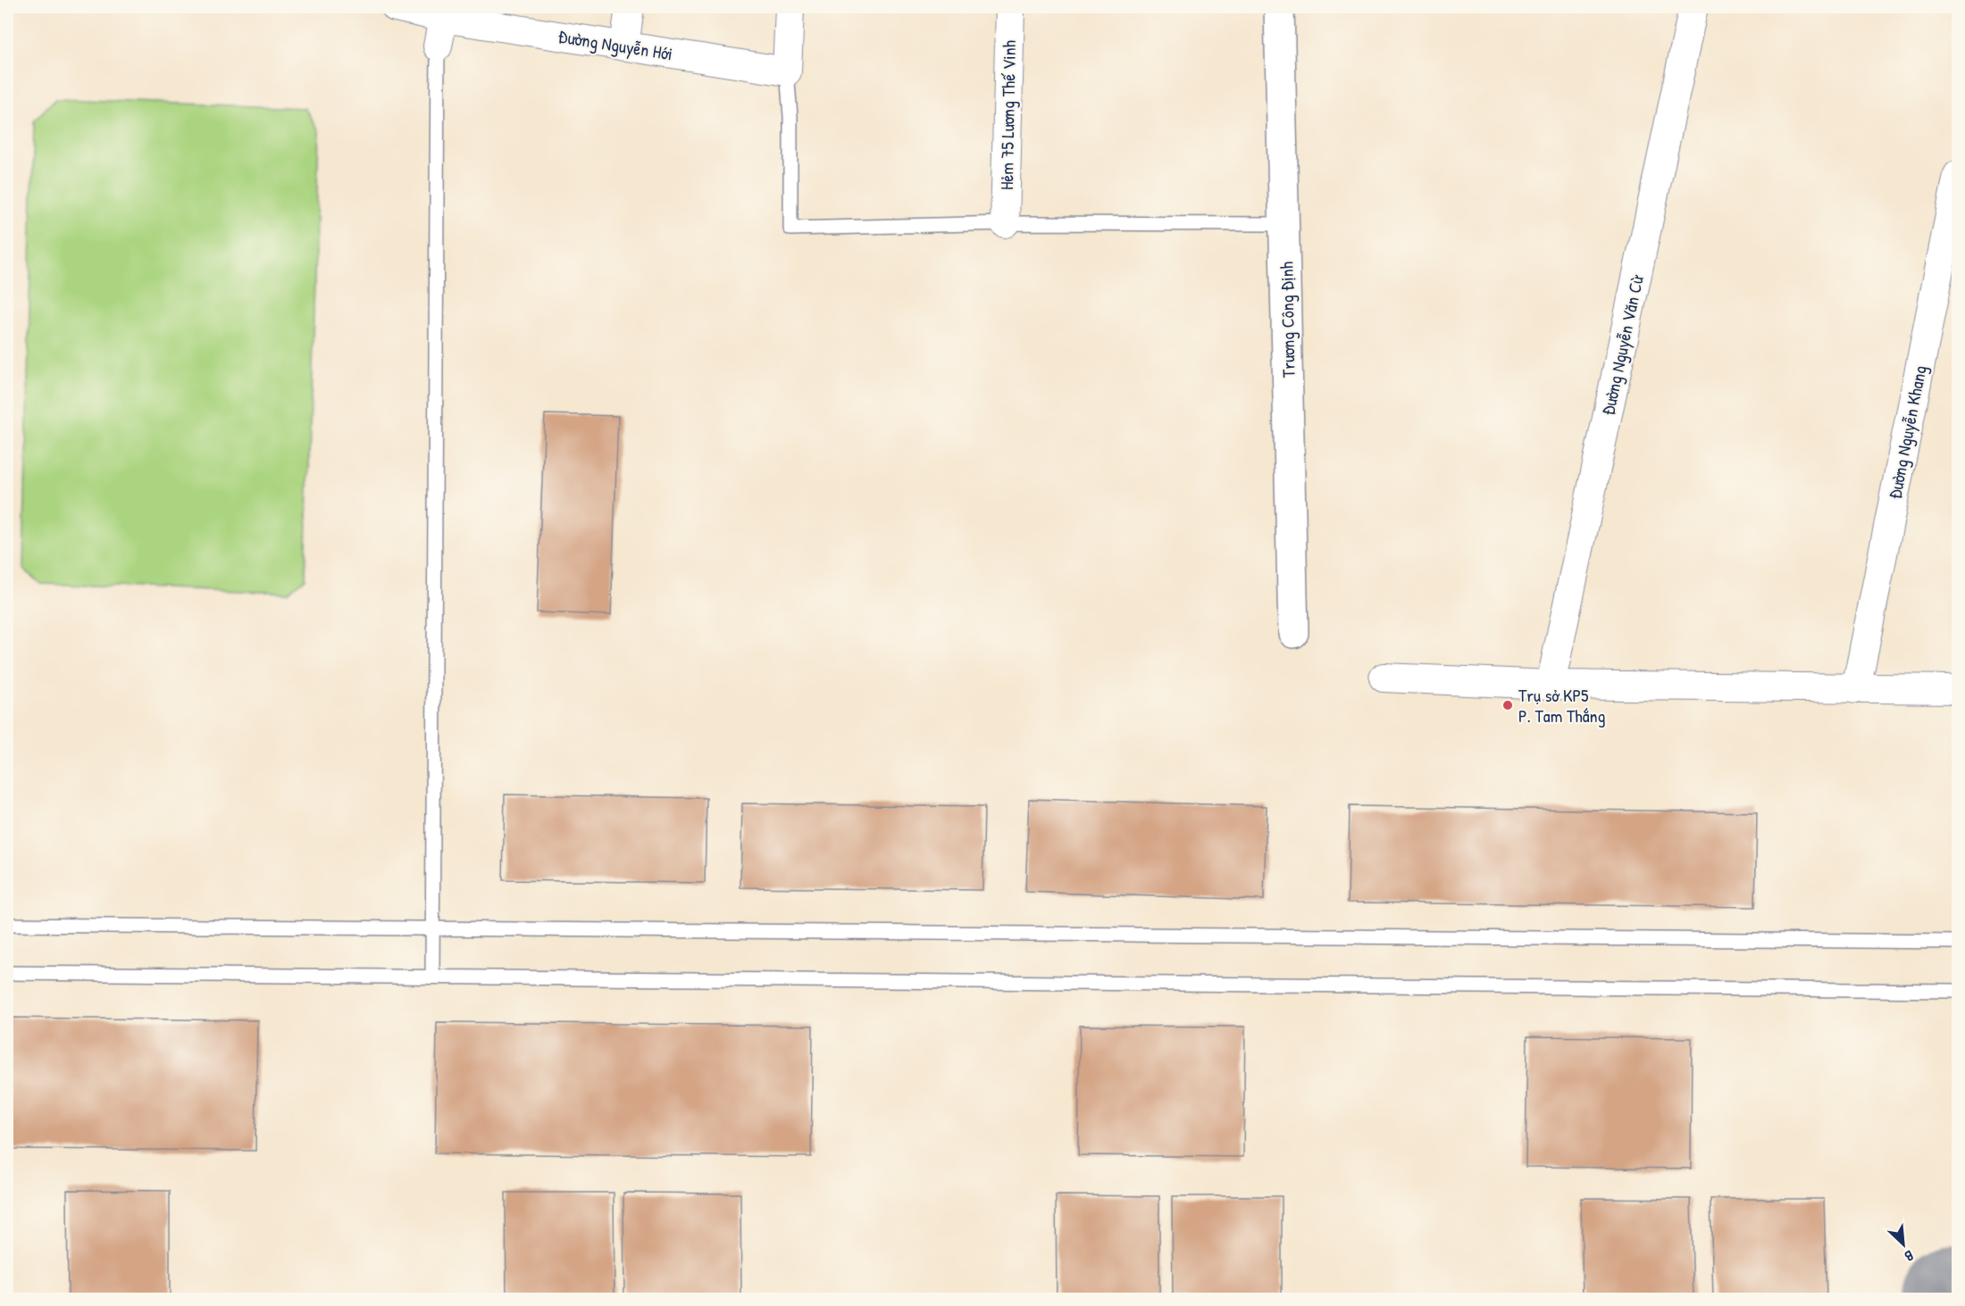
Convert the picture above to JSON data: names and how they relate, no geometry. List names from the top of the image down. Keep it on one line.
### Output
{"streets":{"street":["Đường Nguyễn Hới","Hẻm 75 Lương Thế Vinh","Trương Công Định","Đường Nguyễn Văn Cừ","Đường Nguyễn Khang"]},"places":["Trụ sở KP5 P. Tam Thắng"],"north":"bottom right"}
